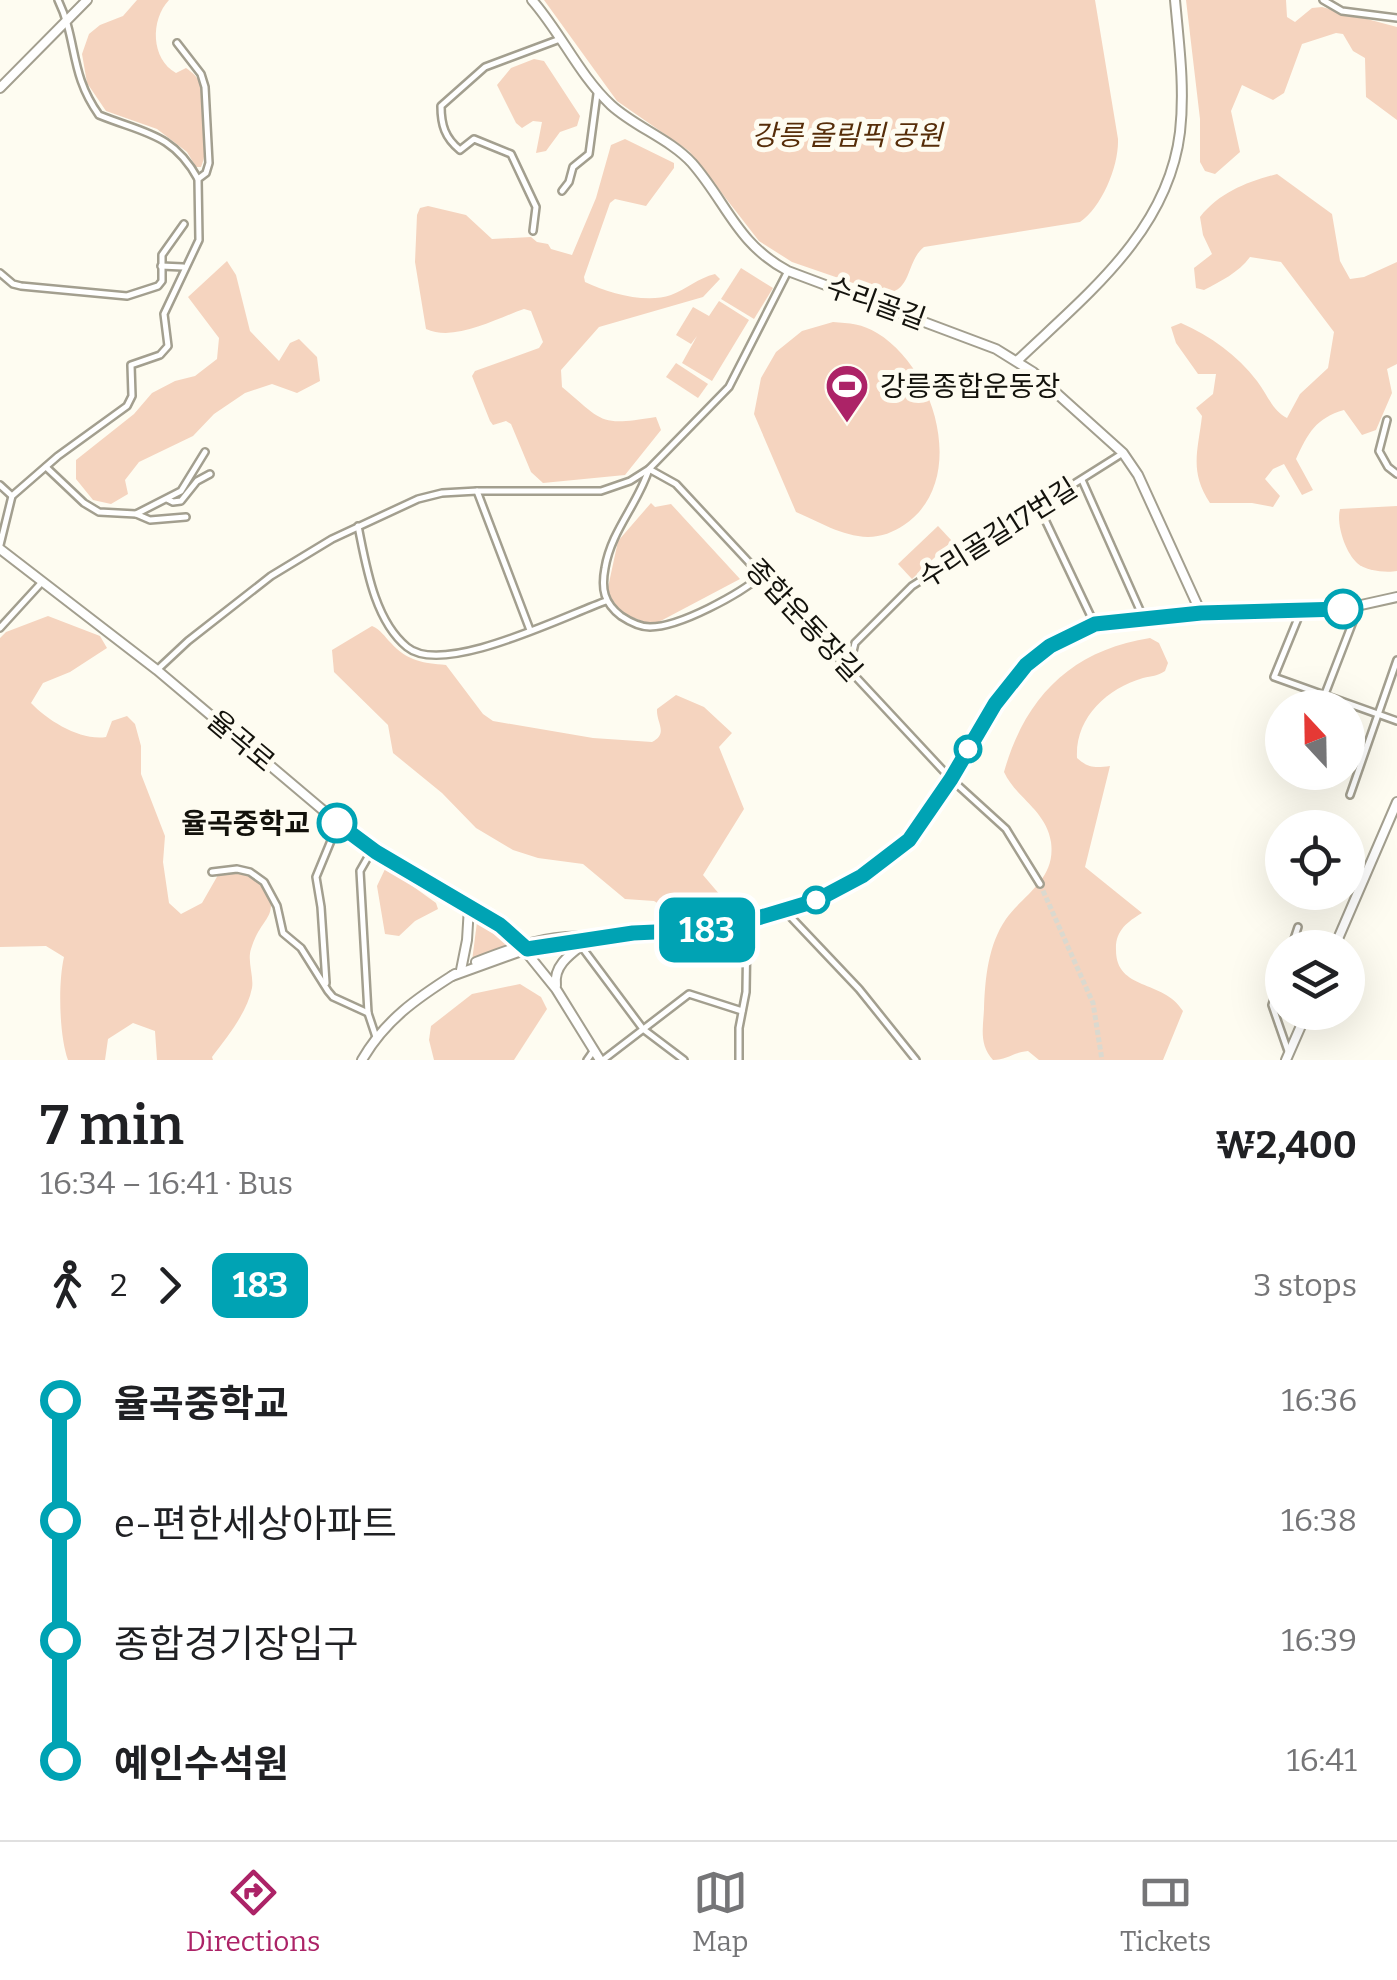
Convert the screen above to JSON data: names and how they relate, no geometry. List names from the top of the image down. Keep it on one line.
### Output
{"streets":{"street":["수리골길","수리골길17번길","종합운동장길","율곡로"]},"crossings":[["수리골길","수리골길17번길"],["수리골길17번길","종합운동장길"]],"parks":["강릉 올림픽 공원"],"places":{"sports":["강릉종합운동장"],"other":["율곡중학교"]},"lines":["bus line 183"],"north":"top","page":{"on_map":"183","heading":["7 min","16:34 – 16:41 · Bus","₩2,400"],"legs":["2","183","3 stops"],"list":[{"name":"율곡중학교","value":"16:36"},{"name":"e-편한세상아파트","value":"16:38"},{"name":"종합경기장입구","value":"16:39"},{"name":"예인수석원","value":"16:41"}],"tabs":["Directions","Map","Tickets"]}}
